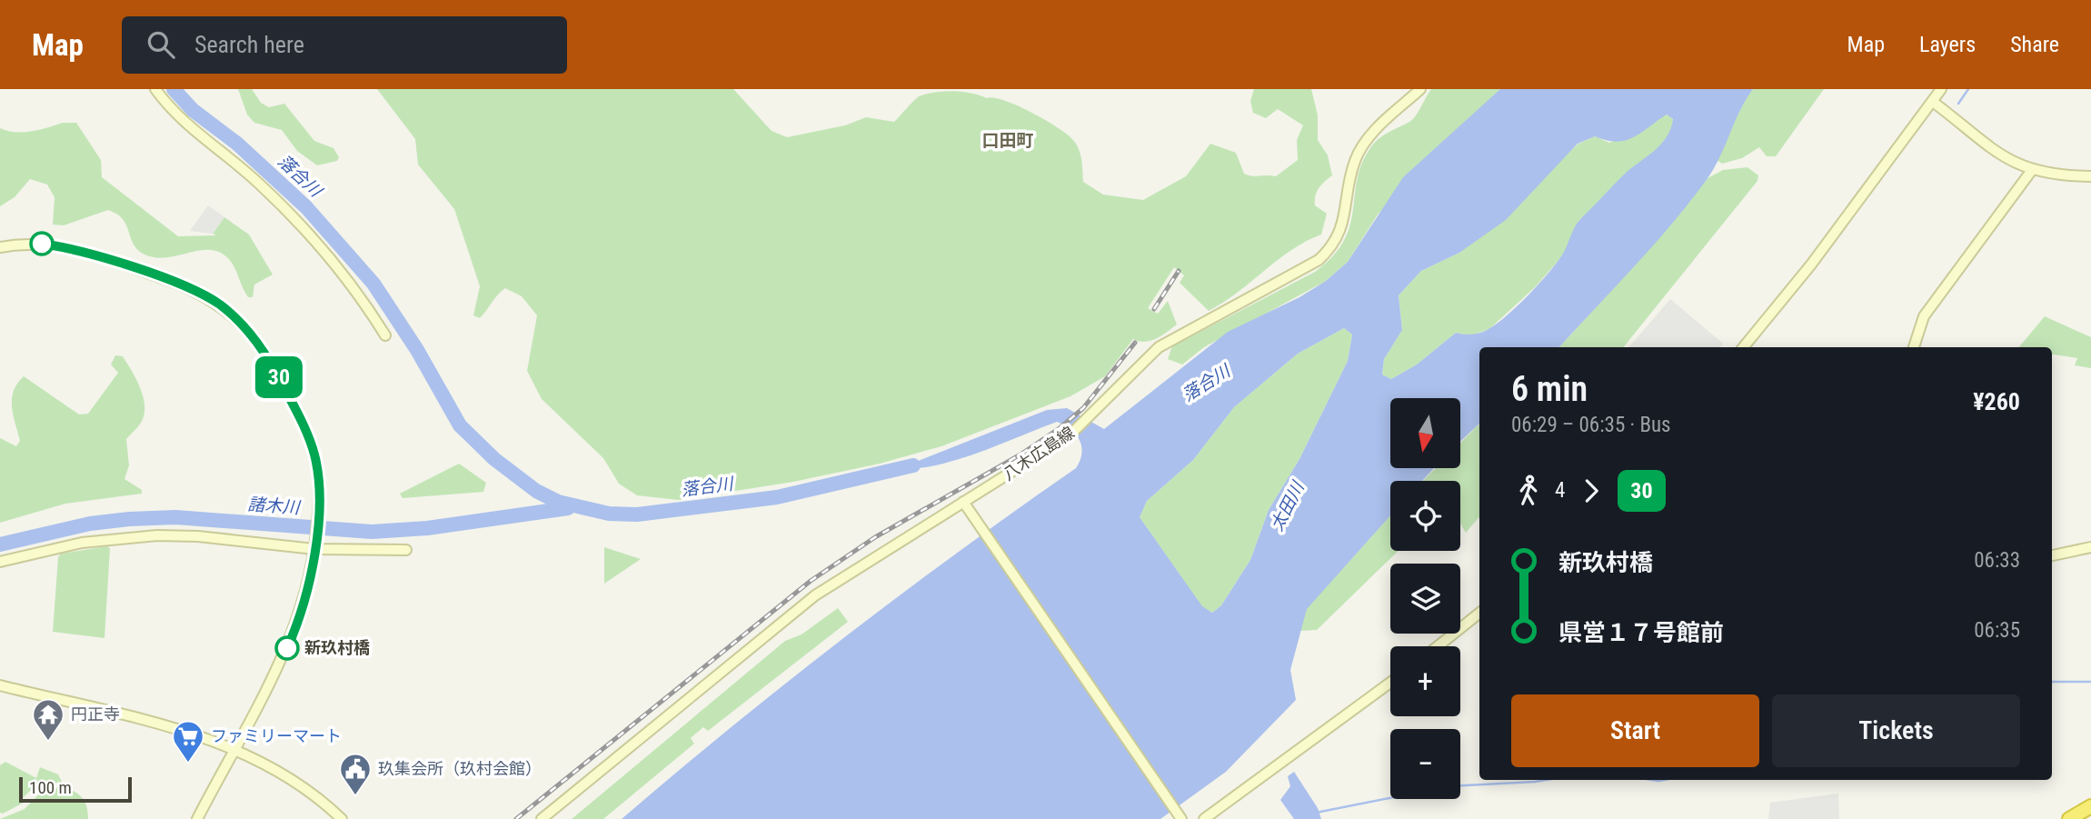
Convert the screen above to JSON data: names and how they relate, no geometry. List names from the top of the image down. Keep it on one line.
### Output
{"streets":{"street":["八木広島線"]},"districts":["口田町"],"water":["落合川","諸木川","太田川"],"places":{"other":["新玖村橋"],"temple":["円正寺"],"supermarket":["ファミリーマート"],"public building":["玖集会所（玖村会館）"]},"lines":["bus line 30"],"scale_bar":"100 m","north":"bottom","page":{"header":"Map","search":"Search here","nav":["Map","Layers","Share"],"on_map":"30","heading":["6 min","06:29 – 06:35 · Bus","¥260"],"map_buttons":["+","−"],"legs":["4","30"],"list":[{"name":"新玖村橋","value":"06:33"},{"name":"県営１７号館前","value":"06:35"}],"buttons":["Start","Tickets"],"scale":"100 m"}}
